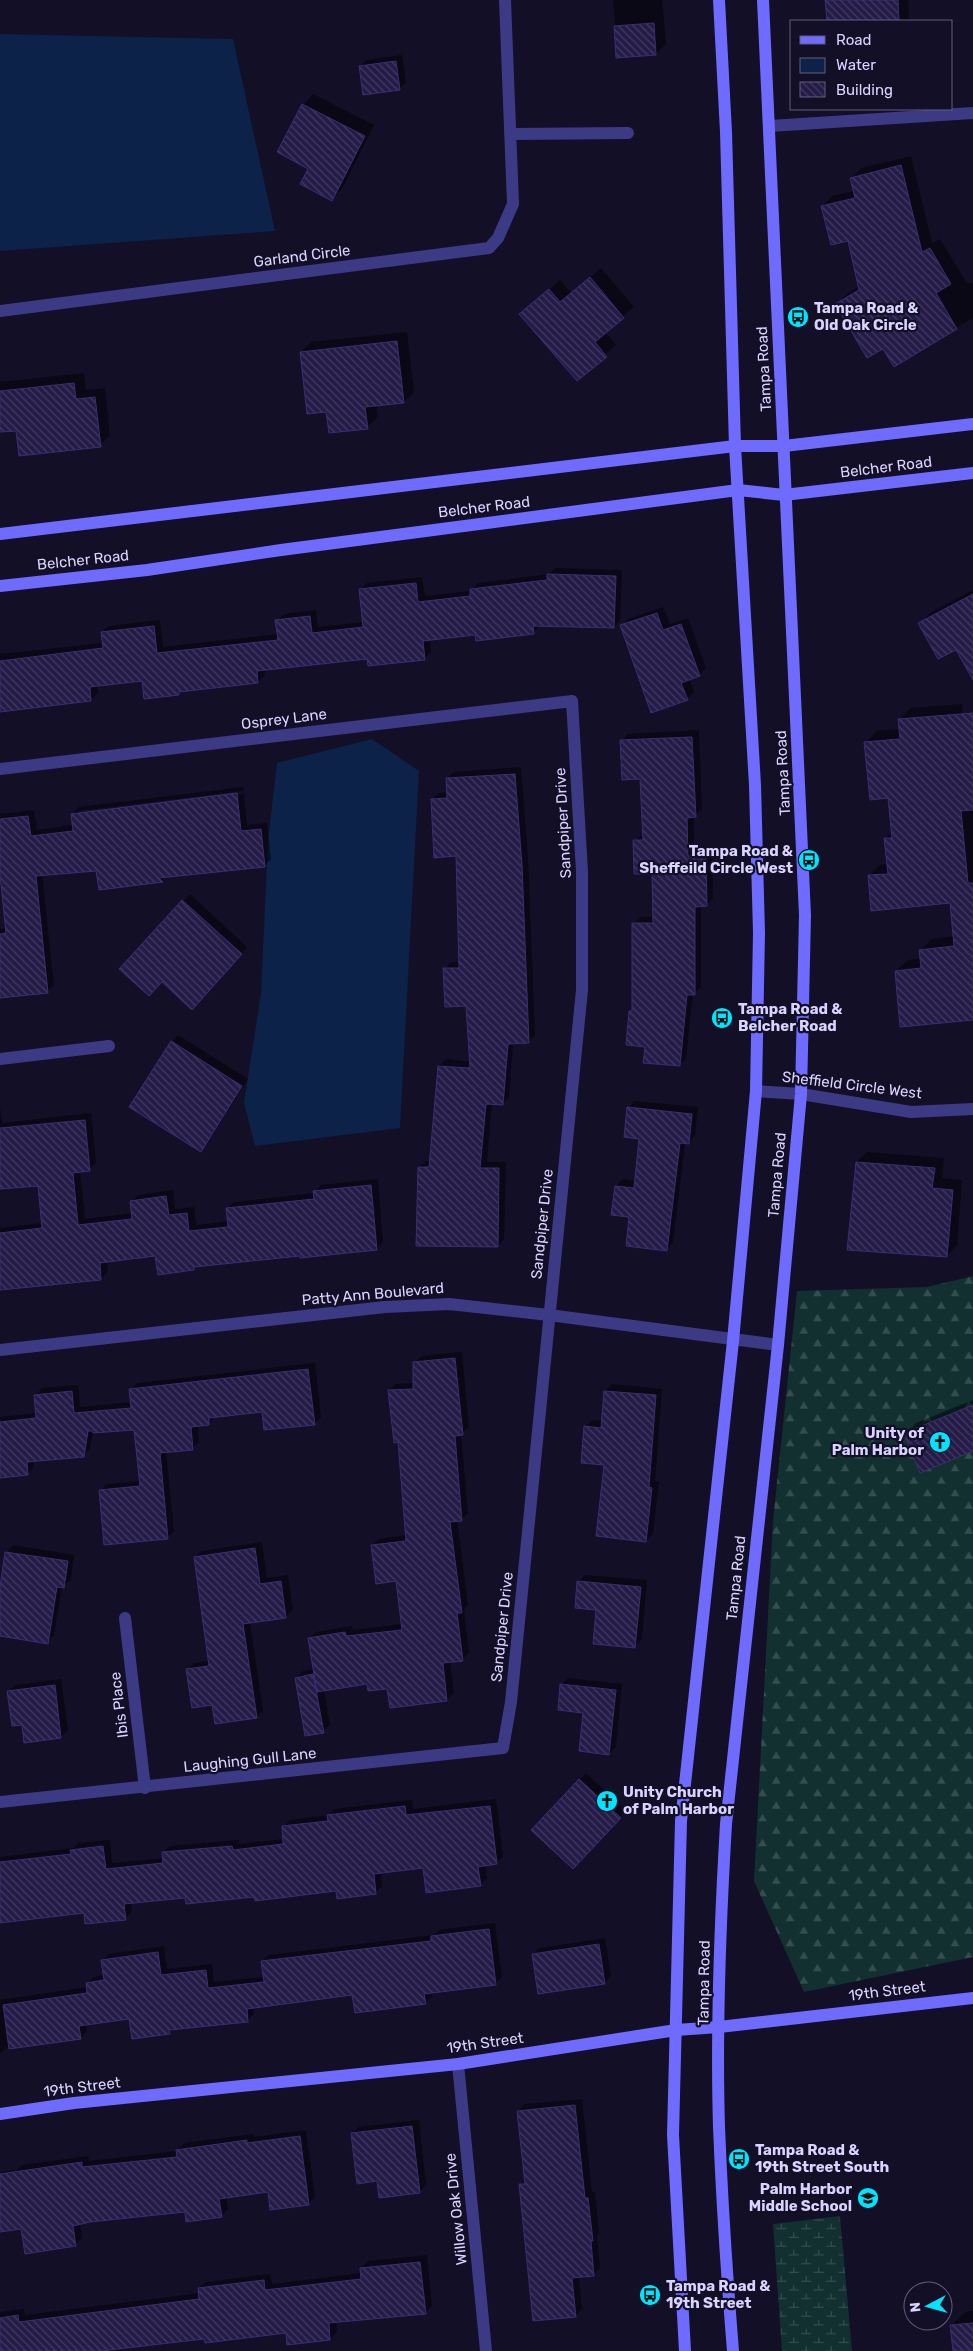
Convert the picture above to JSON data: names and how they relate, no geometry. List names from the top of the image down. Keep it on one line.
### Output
{"streets":{"main road":["Tampa Road","Belcher Road","19th Street"],"street":["Garland Circle","Osprey Lane","Sandpiper Drive","Sheffield Circle West","Patty Ann Boulevard","Ibis Place","Laughing Gull Lane","Willow Oak Drive"]},"crossings":[["Tampa Road","Belcher Road"],["Tampa Road","Sheffield Circle West"],["Tampa Road","Patty Ann Boulevard"],["Tampa Road","19th Street"],["Osprey Lane","Sandpiper Drive"],["Sandpiper Drive","Patty Ann Boulevard"],["Sandpiper Drive","Laughing Gull Lane"],["Ibis Place","Laughing Gull Lane"],["19th Street","Willow Oak Drive"]],"places":{"bus stop":["Tampa Road & Old Oak Circle","Tampa Road & Sheffeild Circle West","Tampa Road & Belcher Road","Tampa Road & 19th Street South","Tampa Road & 19th Street"],"church":["Unity of Palm Harbor","Unity Church of Palm Harbor"],"school or university":["Palm Harbor Middle School"]},"legend":["Road","Water","Building"],"north":"left"}
